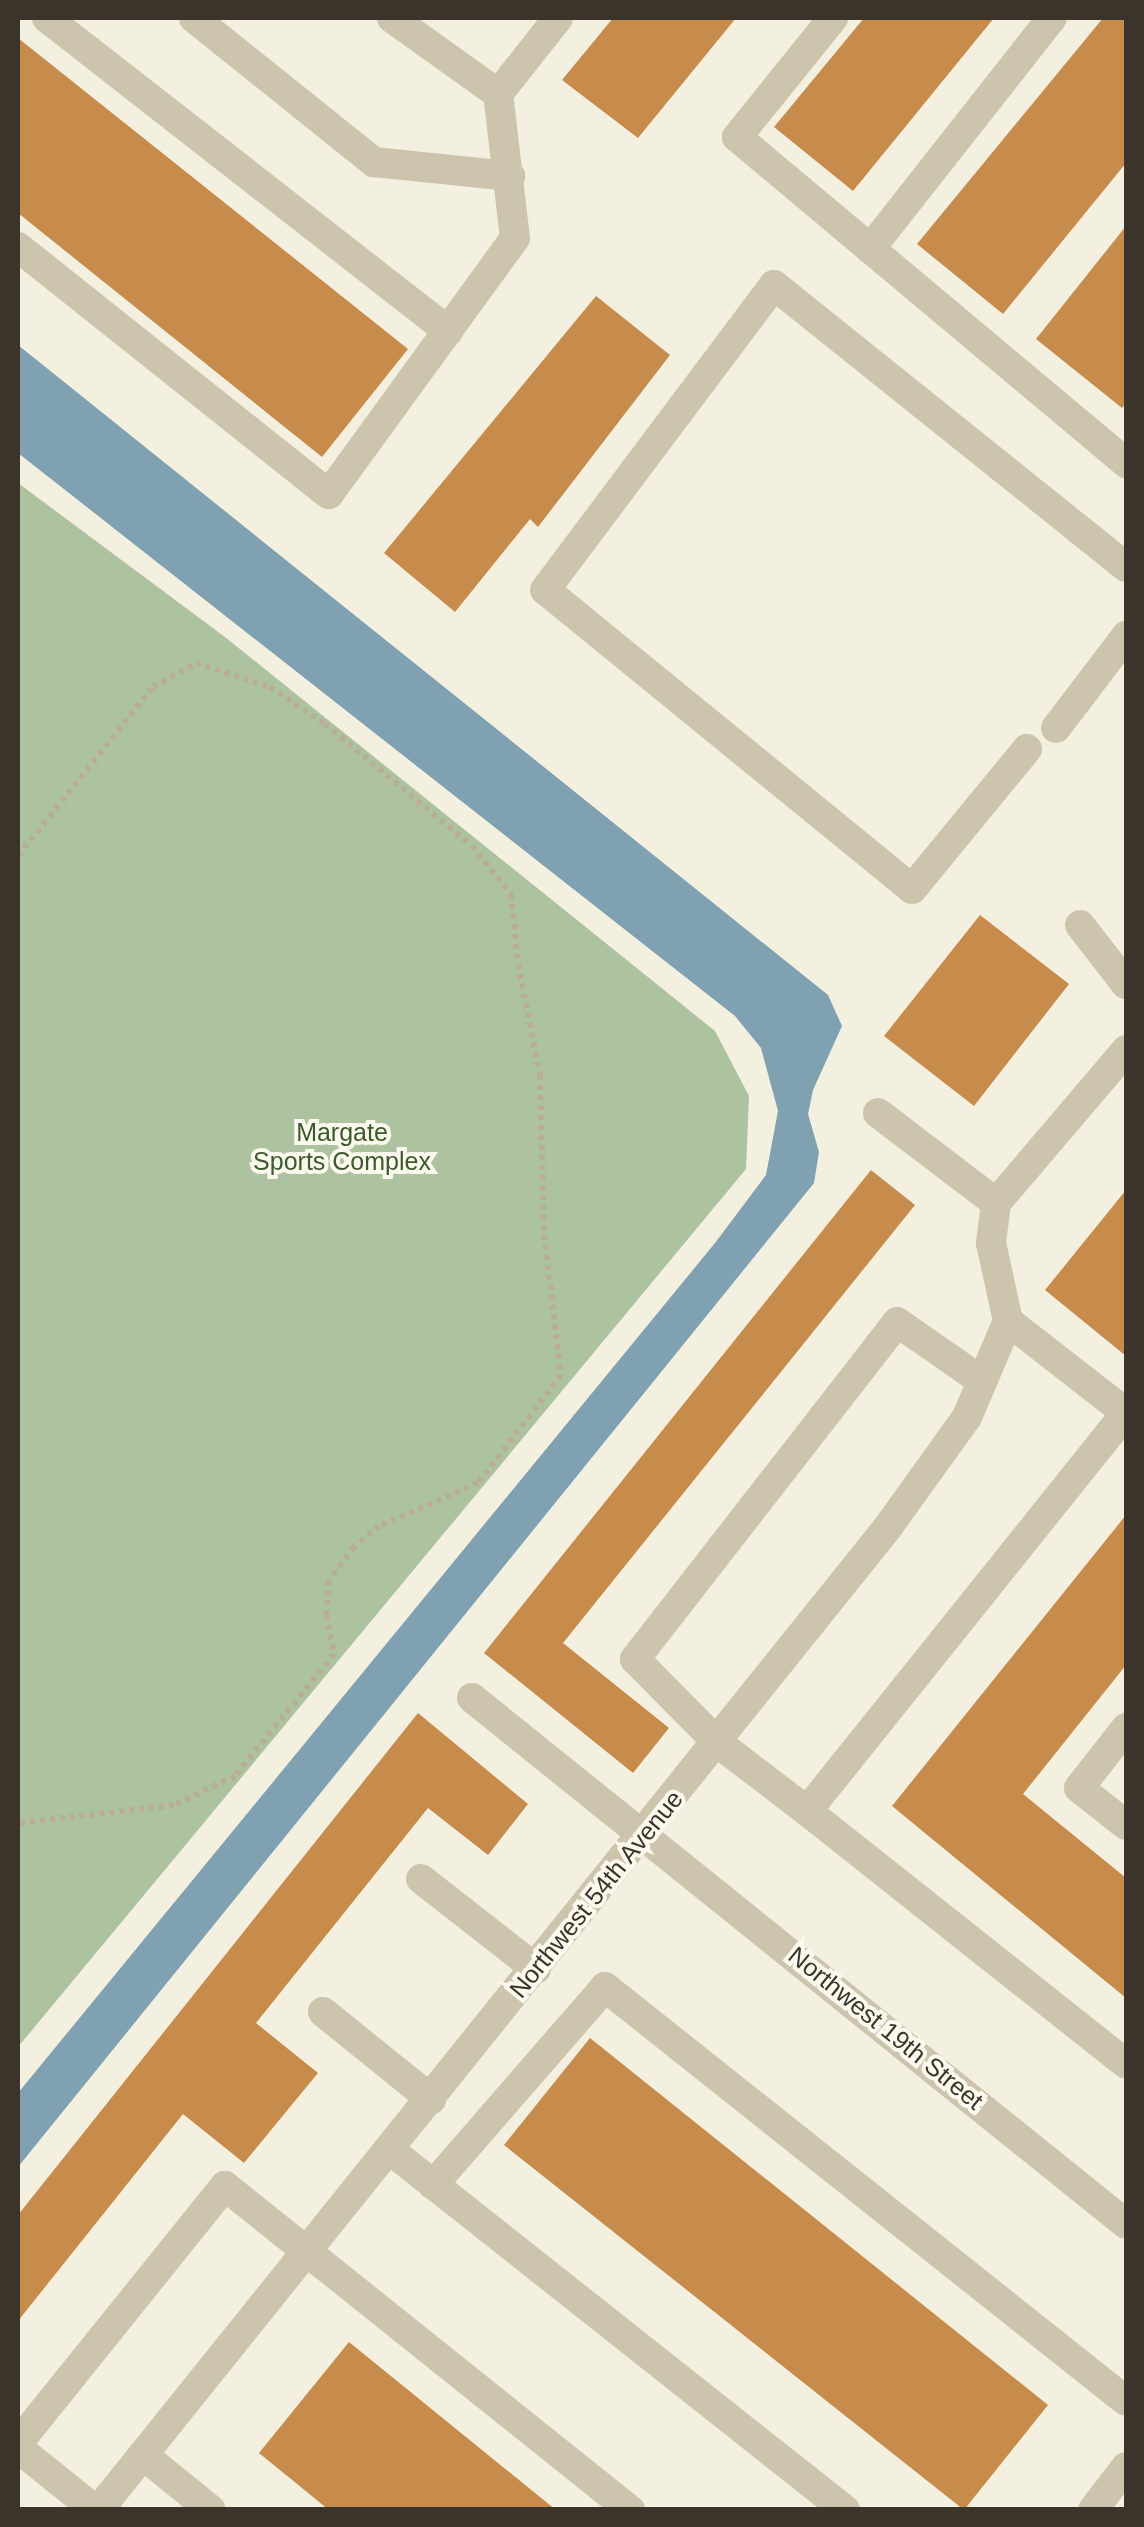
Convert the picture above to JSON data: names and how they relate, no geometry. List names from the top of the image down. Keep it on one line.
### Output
{"streets":{"street":["Northwest 54th Avenue","Northwest 19th Street"]},"crossings":[["Northwest 54th Avenue","Northwest 19th Street"]],"parks":["Margate Sports Complex"]}
